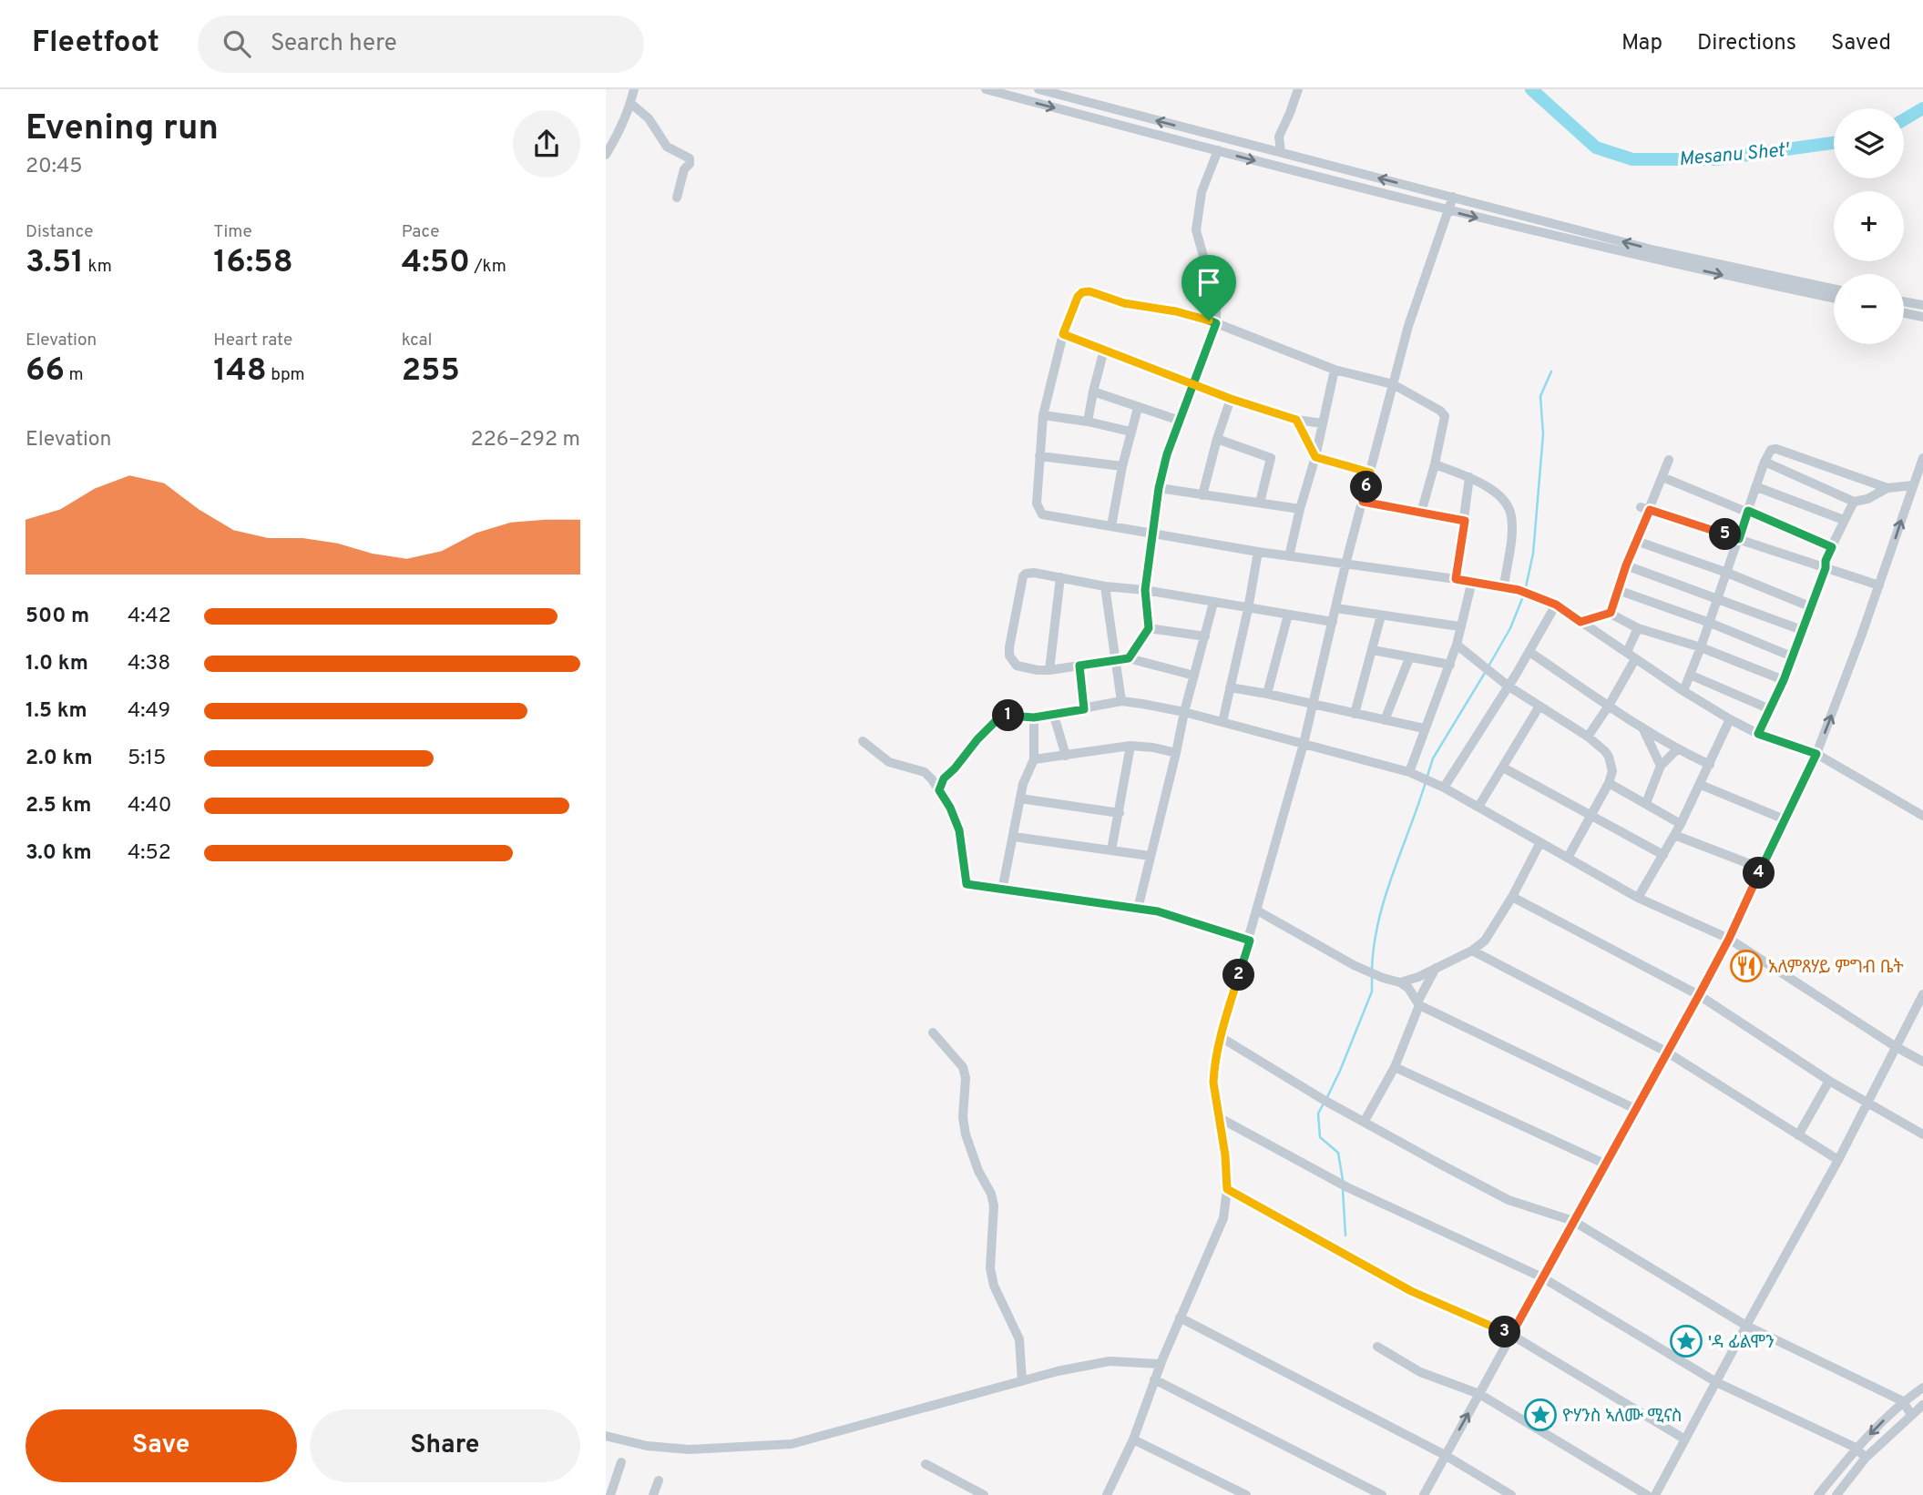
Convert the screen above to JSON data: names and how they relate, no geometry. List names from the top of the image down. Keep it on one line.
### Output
{"water":["Mesanu Shet'"],"places":{"restaurant":["አለምጸሃይ ምግብ ቤት"],"place":["'ዳ ፊልሞን","ዮሃንስ ኣለሙ ሚናስ"]},"page":{"header":"Fleetfoot","search":"Search here","nav":["Map","Directions","Saved"],"heading":["Evening run","20:45"],"map_buttons":["+","−"],"stats":[["Distance","3.51 km"],["Time","16:58"],["Pace","4:50 /km"],["Elevation","66 m"],["Heart rate","148 bpm"],["kcal","255"]],"chart":["Elevation","226–292 m"],"pins":["6","5","1","4","2","3"],"list":[{"name":"500 m","note":"4:42"},{"name":"1.0 km","note":"4:38"},{"name":"1.5 km","note":"4:49"},{"name":"2.0 km","note":"5:15"},{"name":"2.5 km","note":"4:40"},{"name":"3.0 km","note":"4:52"}],"buttons":["Save","Share"]}}
